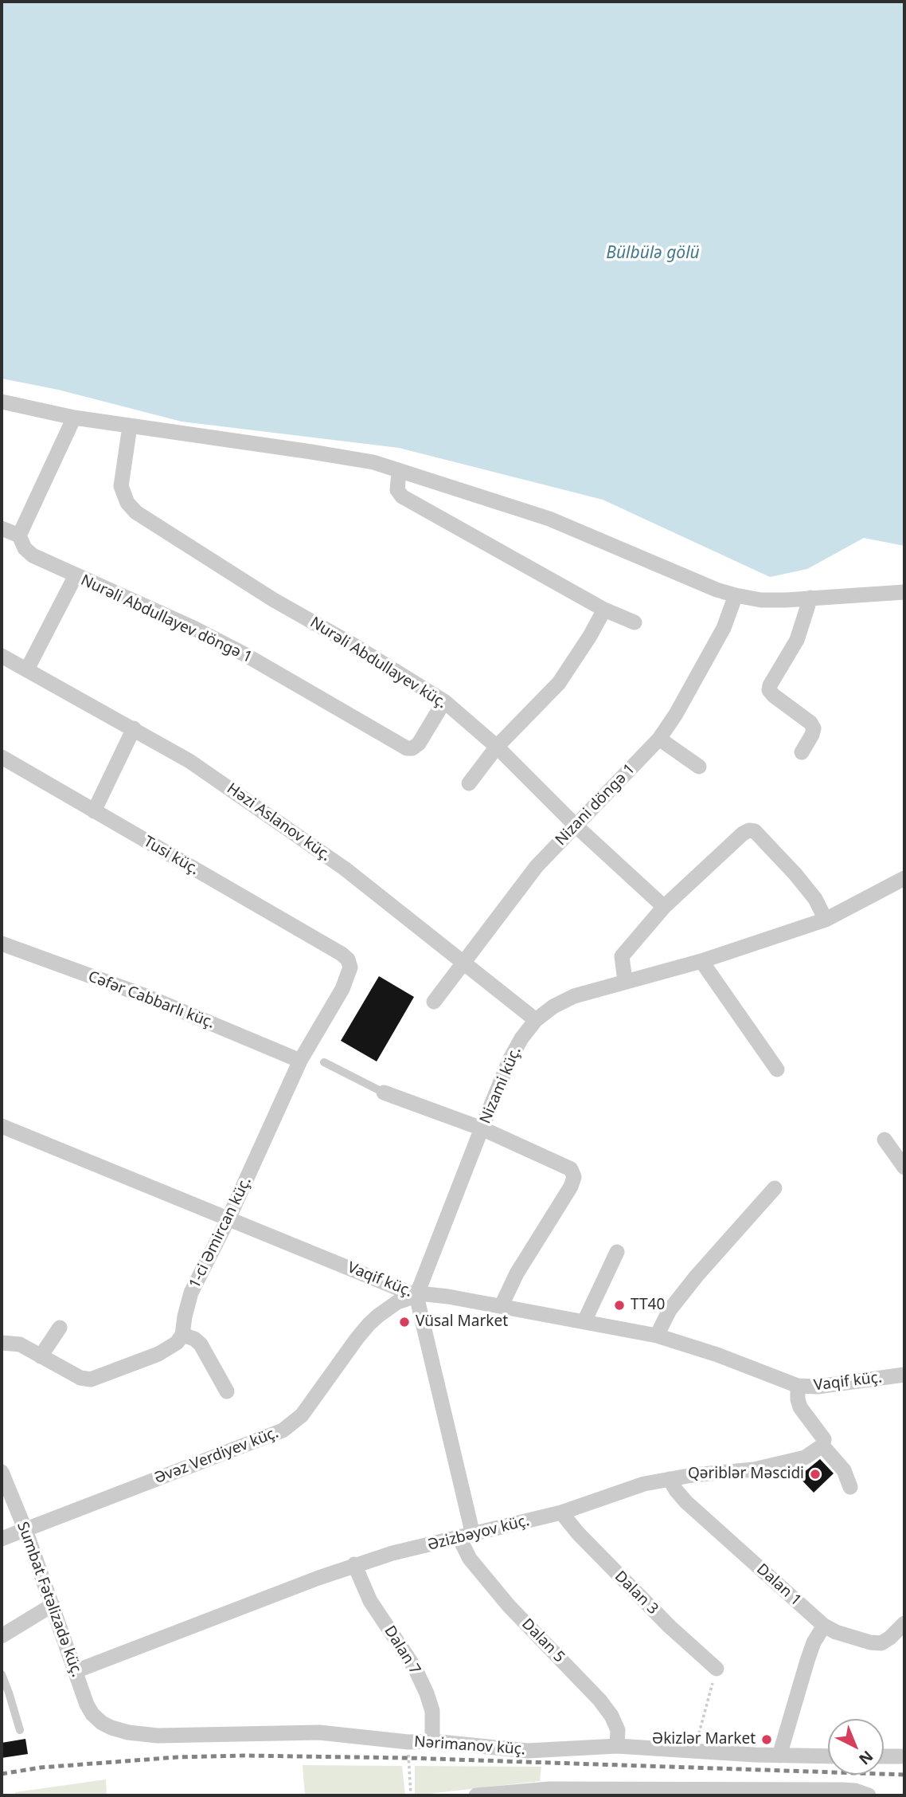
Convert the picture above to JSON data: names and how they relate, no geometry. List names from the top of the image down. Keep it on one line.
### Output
{"streets":{"street":["Nurəli Abdullayev döngə 1","Nurəli Abdullayev küç.","Nizani döngə 1","Həzi Aslanov küç.","Tusi küç.","Cəfər Cabbarlı küç.","Nizami küç.","1-ci Əmircan küç.","Vaqif küç.","Əvəz Verdiyev küç.","Əzizbəyov küç.","Dalan 1","Dalan 3","Sumbat Fətəlizadə küç.","Dalan 5","Dalan 7","Nərimanov küç."]},"crossings":[["Nurəli Abdullayev döngə 1","Nurəli Abdullayev küç."],["Nurəli Abdullayev küç.","Nizani döngə 1"],["Nizani döngə 1","Həzi Aslanov küç."],["Həzi Aslanov küç.","Nizami küç."],["Tusi küç.","1-ci Əmircan küç."],["Cəfər Cabbarlı küç.","1-ci Əmircan küç."],["Nizami küç.","Vaqif küç."],["Nizami küç.","Əvəz Verdiyev küç."],["1-ci Əmircan küç.","Vaqif küç."],["Vaqif küç.","Əvəz Verdiyev küç."],["Əvəz Verdiyev küç.","Sumbat Fətəlizadə küç."],["Əzizbəyov küç.","Dalan 1"],["Əzizbəyov küç.","Dalan 3"],["Əzizbəyov küç.","Sumbat Fətəlizadə küç."],["Əzizbəyov küç.","Dalan 5"],["Əzizbəyov küç.","Dalan 7"],["Sumbat Fətəlizadə küç.","Nərimanov küç."],["Dalan 5","Nərimanov küç."],["Dalan 7","Nərimanov küç."]],"water":["Bülbülə gölü"],"places":["TT40","Vüsal Market","Qəriblər Məscidi","Əkizlər Market"],"north":"bottom right"}
